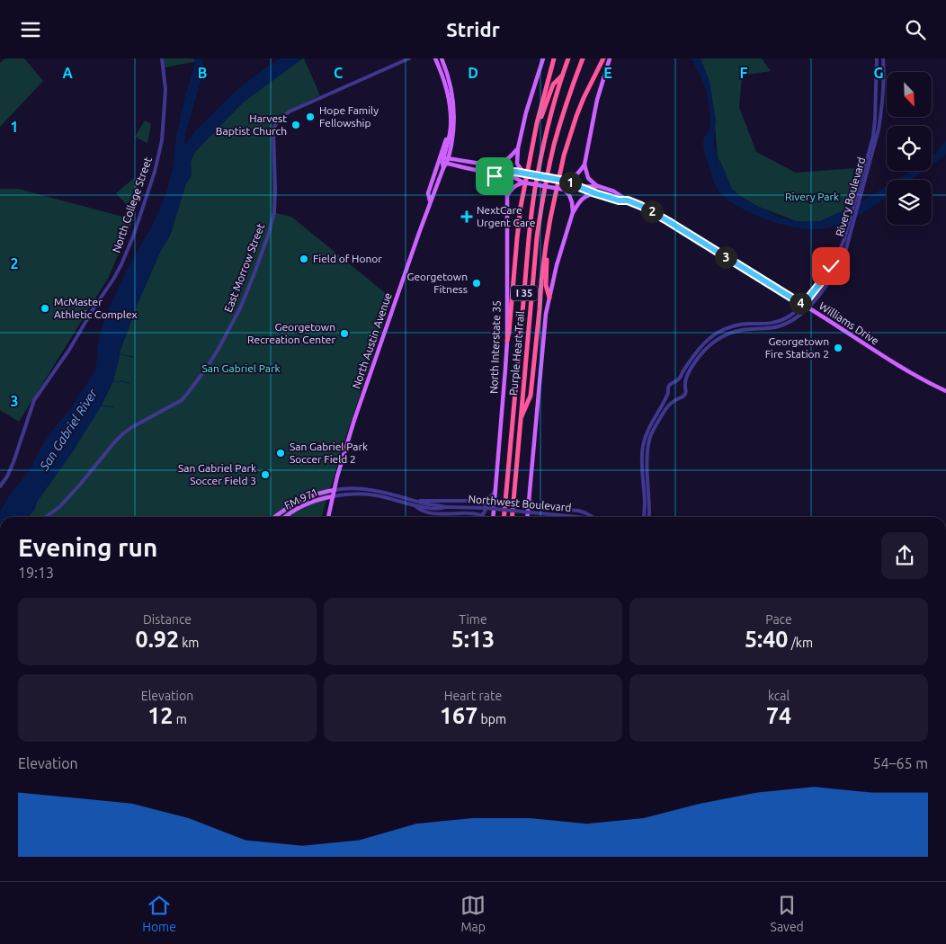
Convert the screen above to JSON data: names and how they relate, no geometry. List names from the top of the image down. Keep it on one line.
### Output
{"streets":{"highway":["I 35","Purple Heart Trail"],"main road":["Williams Drive","North Austin Avenue","North Interstate 35","FM 971"],"street":["Rivery Boulevard","North College Street","East Morrow Street","Northwest Boulevard"]},"crossings":[["Rivery Boulevard","Williams Drive"],["Williams Drive","North Austin Avenue"],["North Austin Avenue","FM 971"],["North Austin Avenue","Northwest Boulevard"],["FM 971","Northwest Boulevard"]],"water":["San Gabriel River"],"parks":["Rivery Park","San Gabriel Park"],"places":{"other":["Hope Family Fellowship","Harvest Baptist Church","Field of Honor","Georgetown Fitness","McMaster Athletic Complex","Georgetown Recreation Center","Georgetown Fire Station 2","San Gabriel Park Soccer Field 2","San Gabriel Park Soccer Field 3"],"health":["NextCare Urgent Care"]},"north":"bottom right","page":{"header":"Stridr","pins":["1","2","3","4"],"heading":["Evening run","19:13"],"stats":[["Distance","0.92 km"],["Time","5:13"],["Pace","5:40 /km"],["Elevation","12 m"],["Heart rate","167 bpm"],["kcal","74"]],"chart":["Elevation","54–65 m"],"tabs":["Home","Map","Saved"]},"grid":{"columns":["A","B","C","D","E","F","G"],"rows":["1","2","3"]}}
